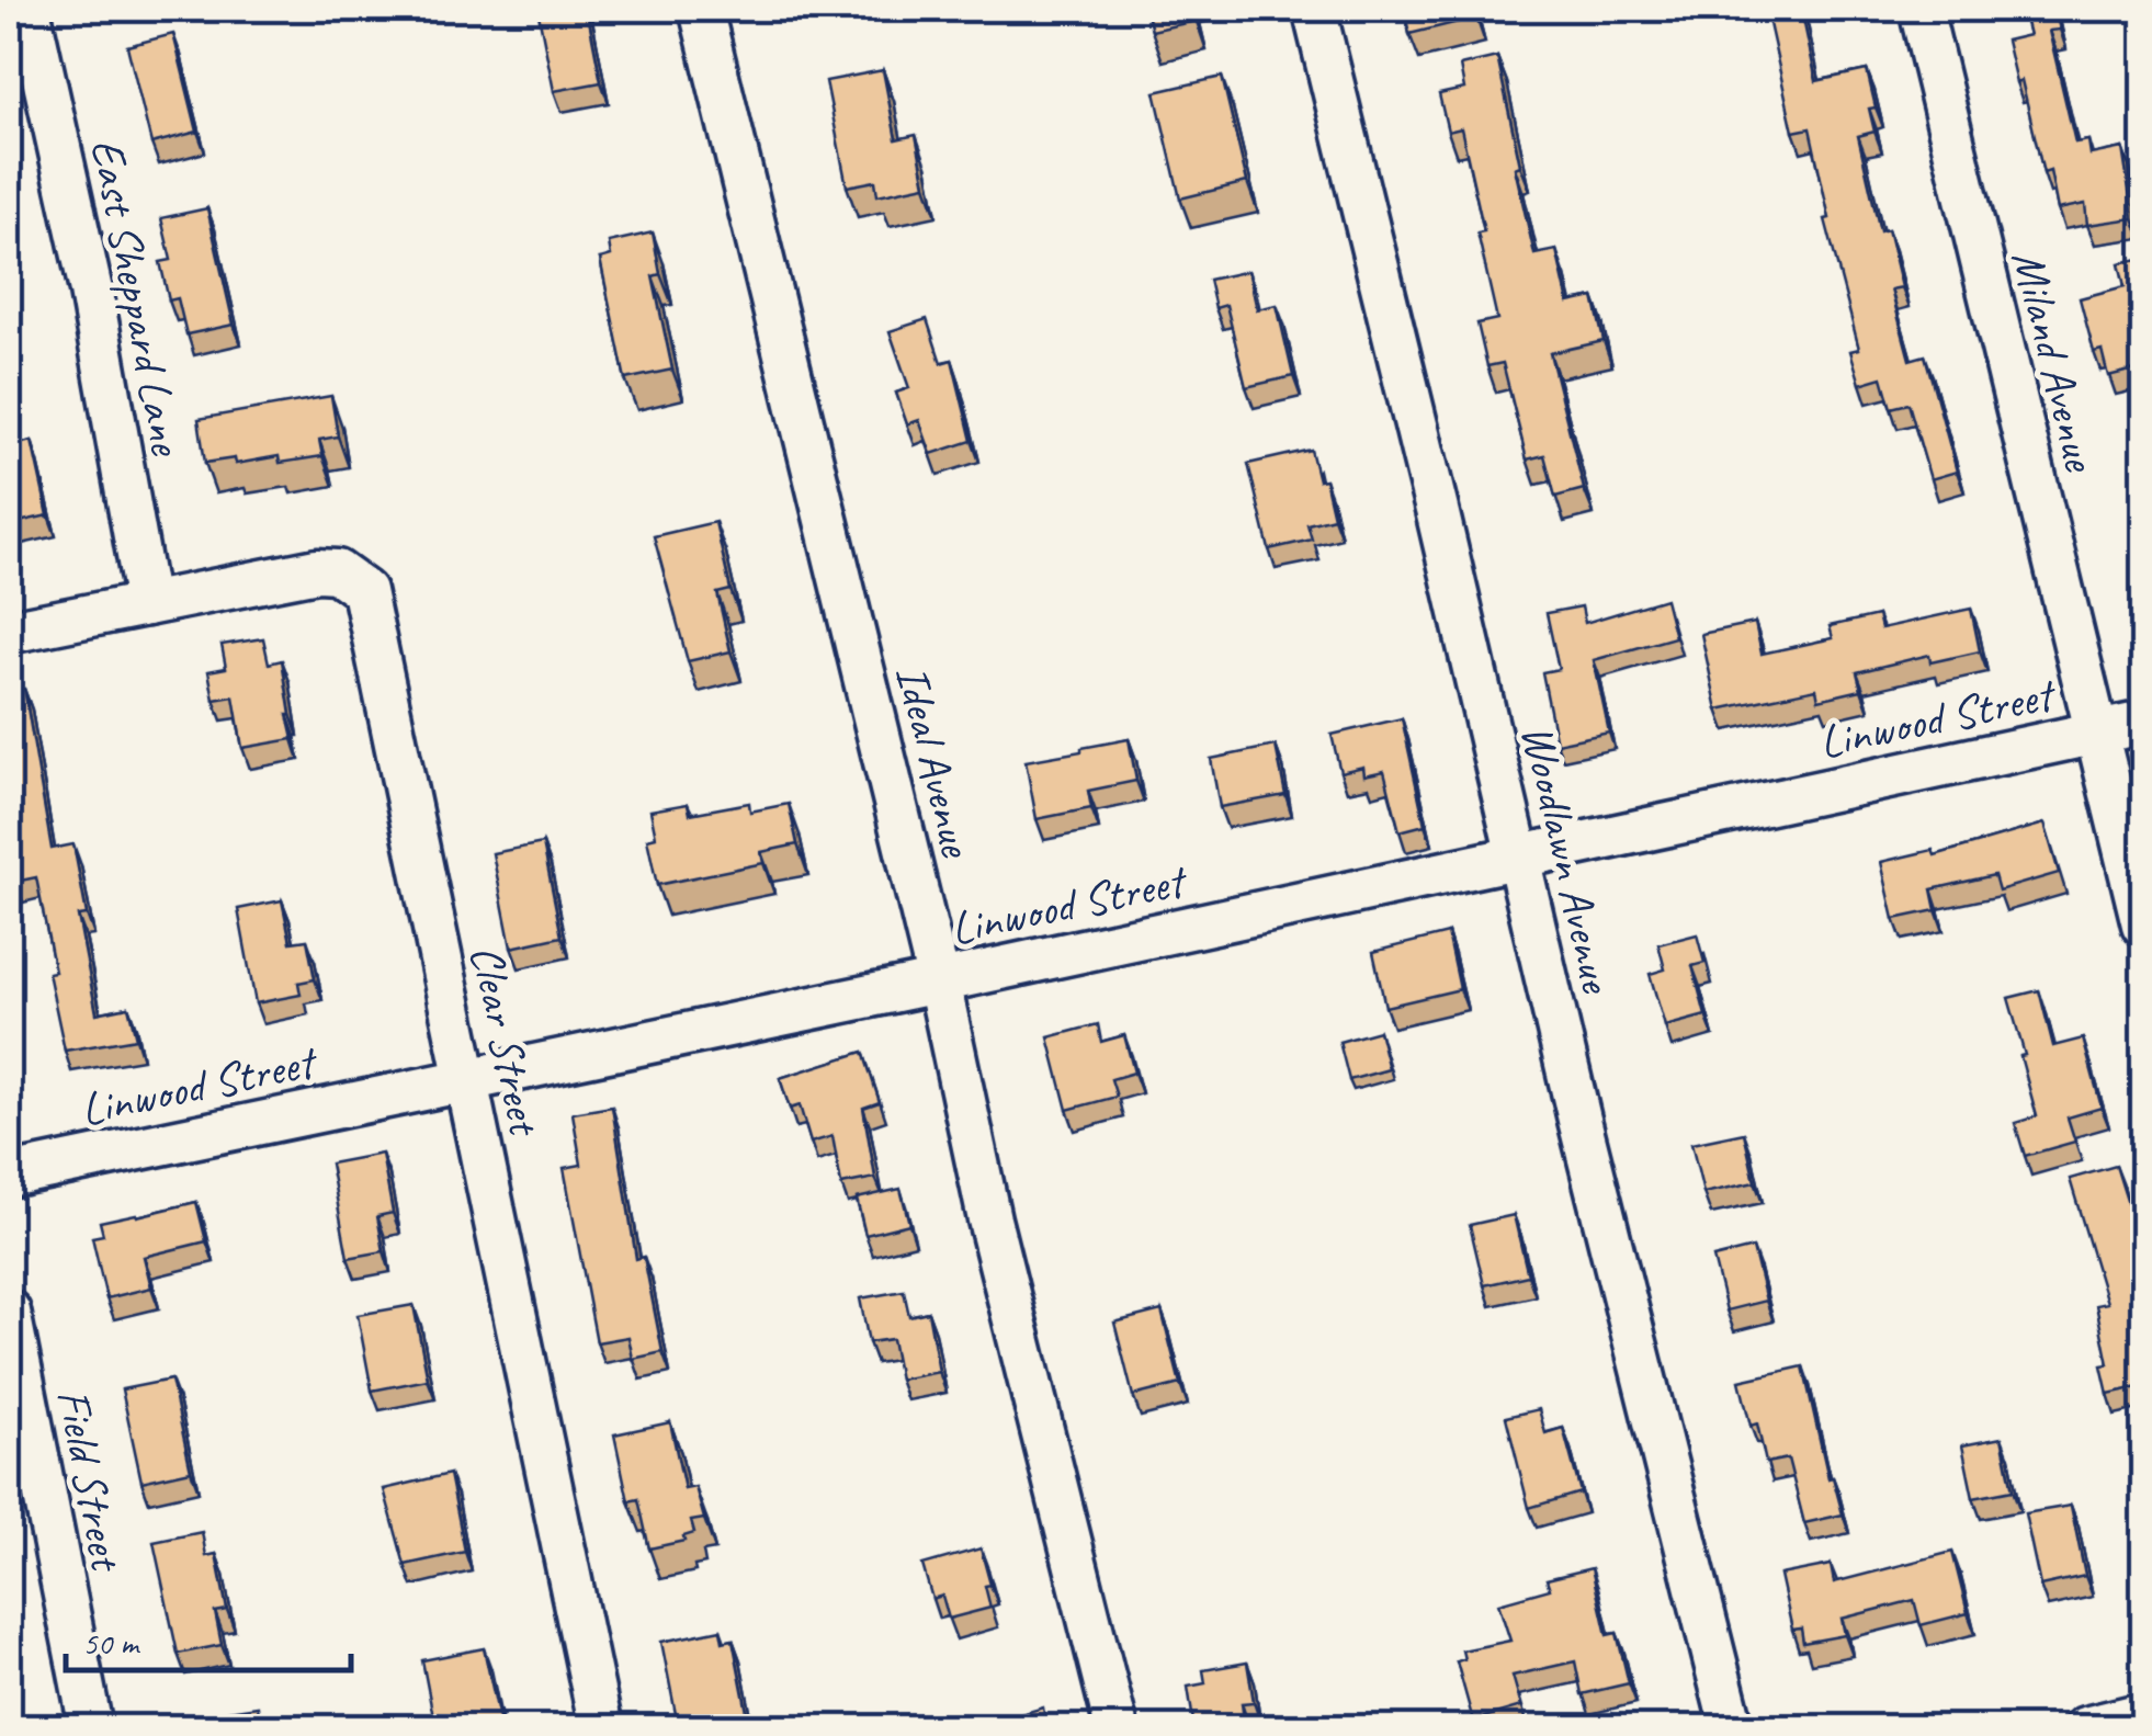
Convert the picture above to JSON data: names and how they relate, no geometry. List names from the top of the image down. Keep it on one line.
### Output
{"streets":{"street":["East Sheppard Lane","Miland Avenue","Linwood Street","Ideal Avenue","Woodlawn Avenue","Clear Street","Field Street"]},"crossings":[["East Sheppard Lane","Clear Street"],["Miland Avenue","Linwood Street"],["Linwood Street","Ideal Avenue"],["Linwood Street","Woodlawn Avenue"],["Linwood Street","Clear Street"]],"scale_bar":"50 m"}
